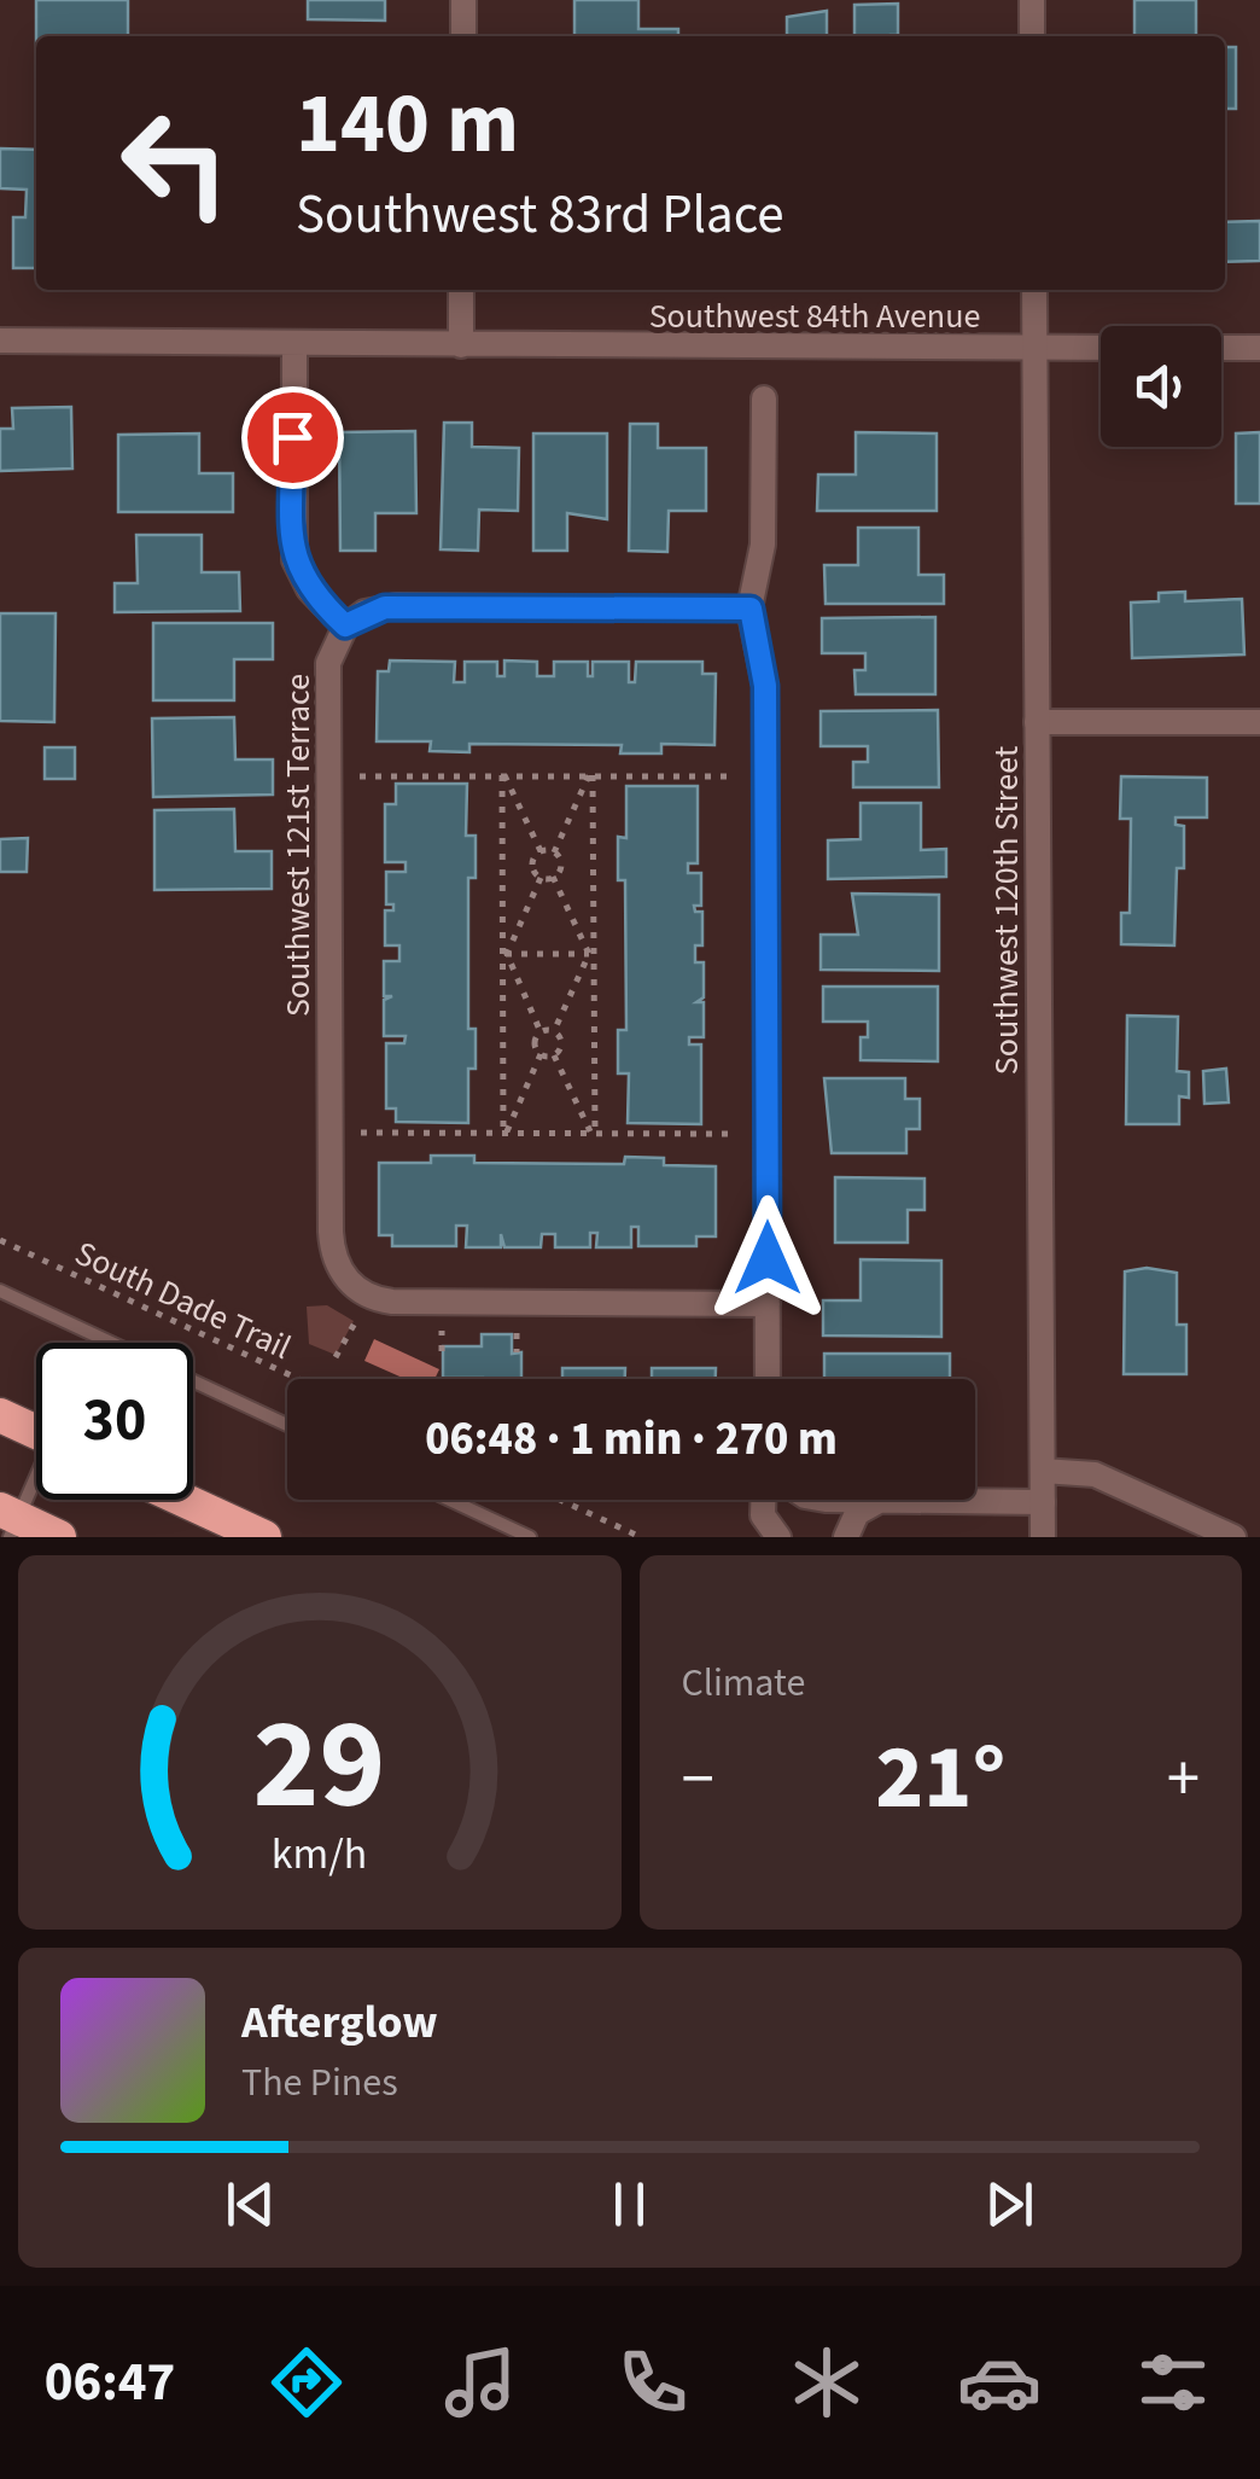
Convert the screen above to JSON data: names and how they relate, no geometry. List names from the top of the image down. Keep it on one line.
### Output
{"streets":{"street":["Southwest 84th Avenue","Southwest 121st Terrace","Southwest 120th Street"],"path":["South Dade Trail"]},"crossings":[["Southwest 84th Avenue","Southwest 120th Street"]],"page":{"turn":["140 m","Southwest 83rd Place"],"limit":"30","trip":"06:48 · 1 min · 270 m","tile":"Climate","heat":["−","21°","+"],"song":["Afterglow","The Pines"],"tabs":"06:47","gauge":["29","km/h"]}}
